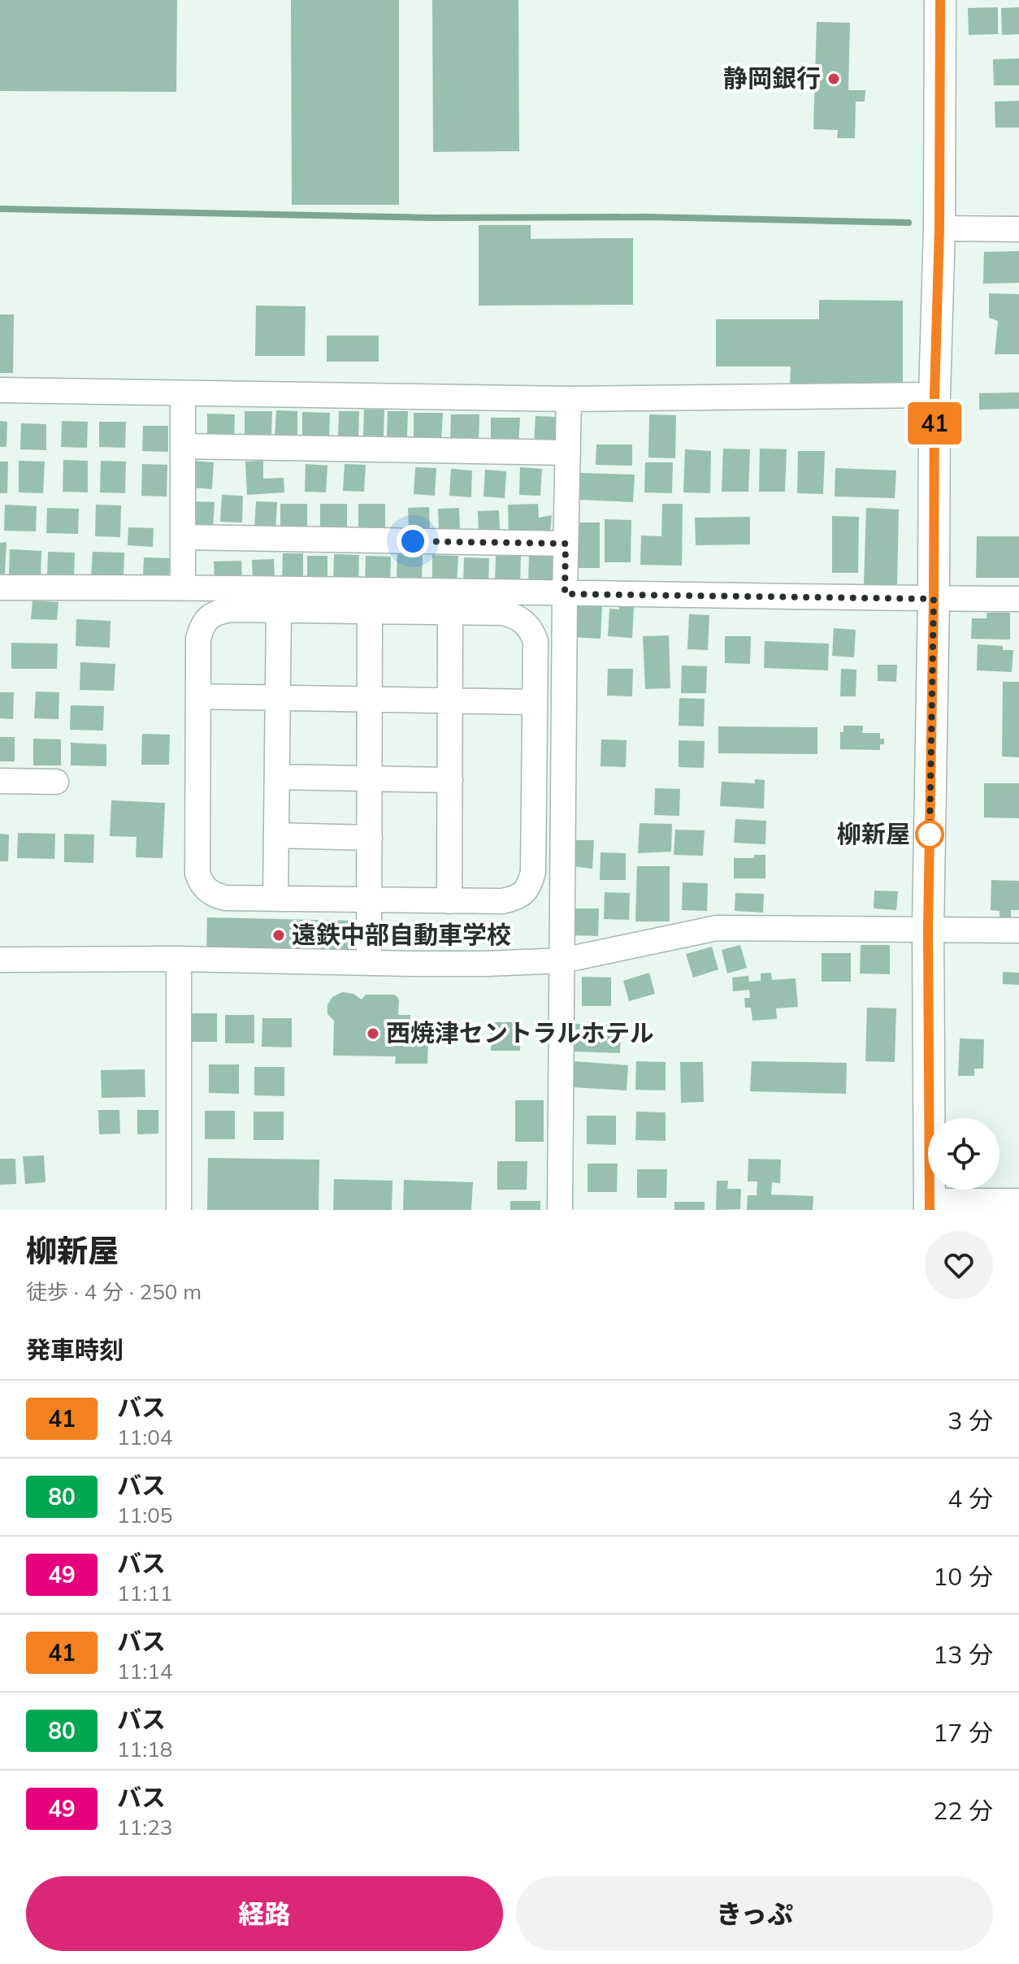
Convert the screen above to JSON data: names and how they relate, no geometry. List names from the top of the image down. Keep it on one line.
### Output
{"places":["静岡銀行","柳新屋","遠鉄中部自動車学校","西焼津セントラルホテル"],"lines":["bus line 41"],"page":{"on_map":"41","heading":[["柳新屋","徒歩 · 4 分 · 250 m"],"発車時刻"],"list":[{"mark":"41","name":"バス","note":"11:04","value":"3 分"},{"mark":"80","name":"バス","note":"11:05","value":"4 分"},{"mark":"49","name":"バス","note":"11:11","value":"10 分"},{"mark":"41","name":"バス","note":"11:14","value":"13 分"},{"mark":"80","name":"バス","note":"11:18","value":"17 分"},{"mark":"49","name":"バス","note":"11:23","value":"22 分"}],"buttons":["経路","きっぷ"]}}
